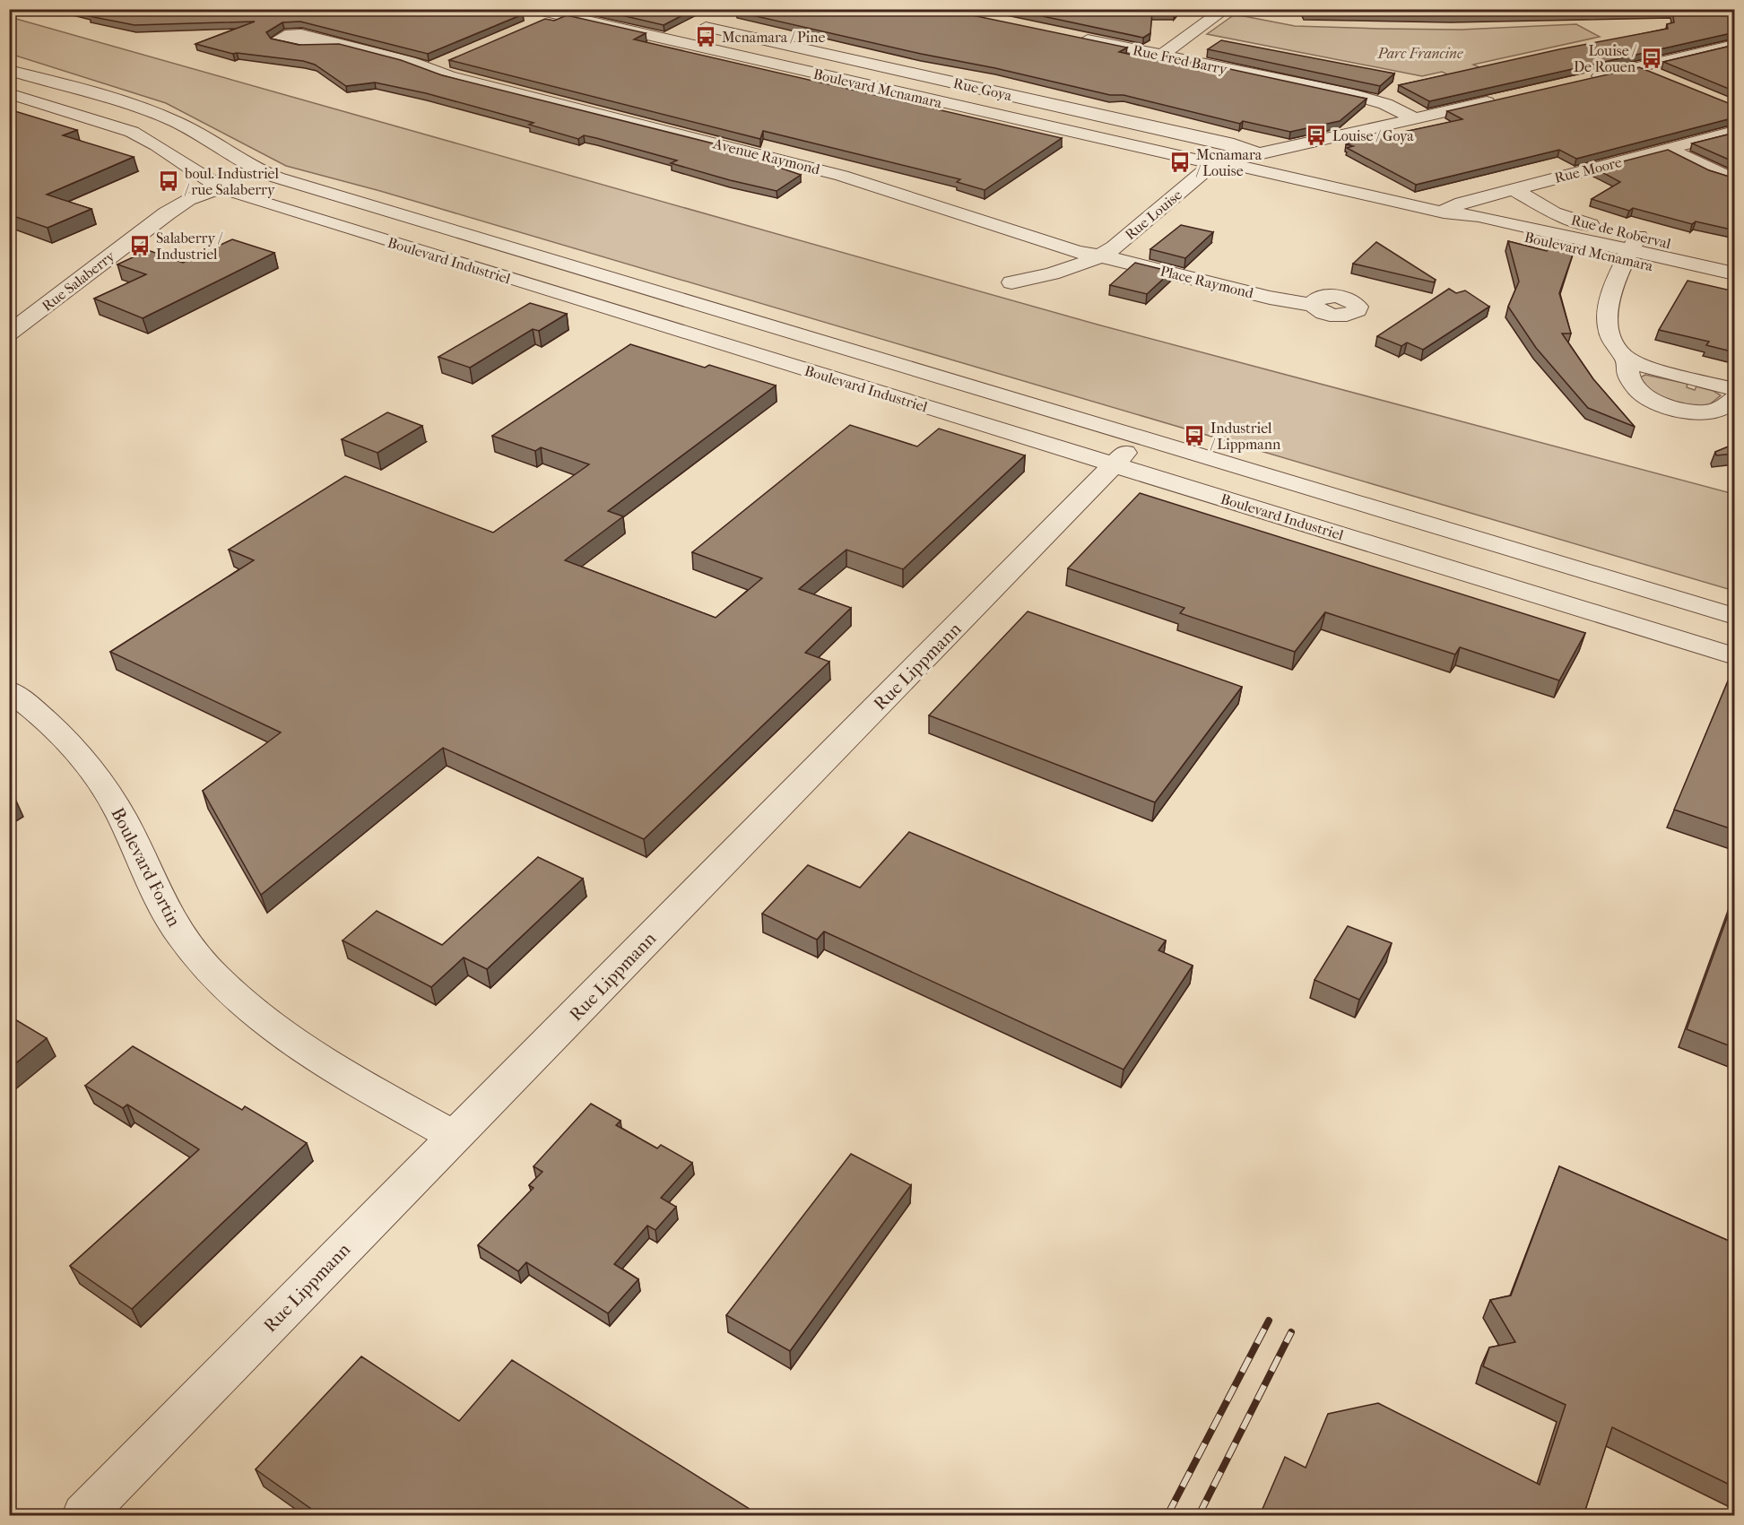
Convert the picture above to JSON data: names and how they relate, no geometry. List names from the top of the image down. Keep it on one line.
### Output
{"streets":{"street":["Rue Fred Barry","Boulevard Mcnamara","Rue Goya","Avenue Raymond","Rue Moore","Rue Louise","Rue de Roberval","Boulevard Industriel","Rue Salaberry","Place Raymond","Rue Lippmann","Boulevard Fortin"]},"crossings":[["Rue Fred Barry","Rue Louise"],["Boulevard Mcnamara","Rue Moore"],["Boulevard Mcnamara","Rue Louise"],["Boulevard Mcnamara","Rue de Roberval"],["Rue Goya","Rue Louise"],["Avenue Raymond","Rue Louise"],["Avenue Raymond","Place Raymond"],["Rue Moore","Rue de Roberval"],["Rue Louise","Place Raymond"],["Boulevard Industriel","Rue Salaberry"],["Boulevard Industriel","Rue Lippmann"],["Rue Lippmann","Boulevard Fortin"]],"parks":["Parc Francine"],"places":{"bus stop":["Mcnamara / Pine","Louise / De Rouen","Louise / Goya","Mcnamara / Louise","boul. Industriel / rue Salaberry","Salaberry / Industriel","Industriel / Lippmann"]}}
